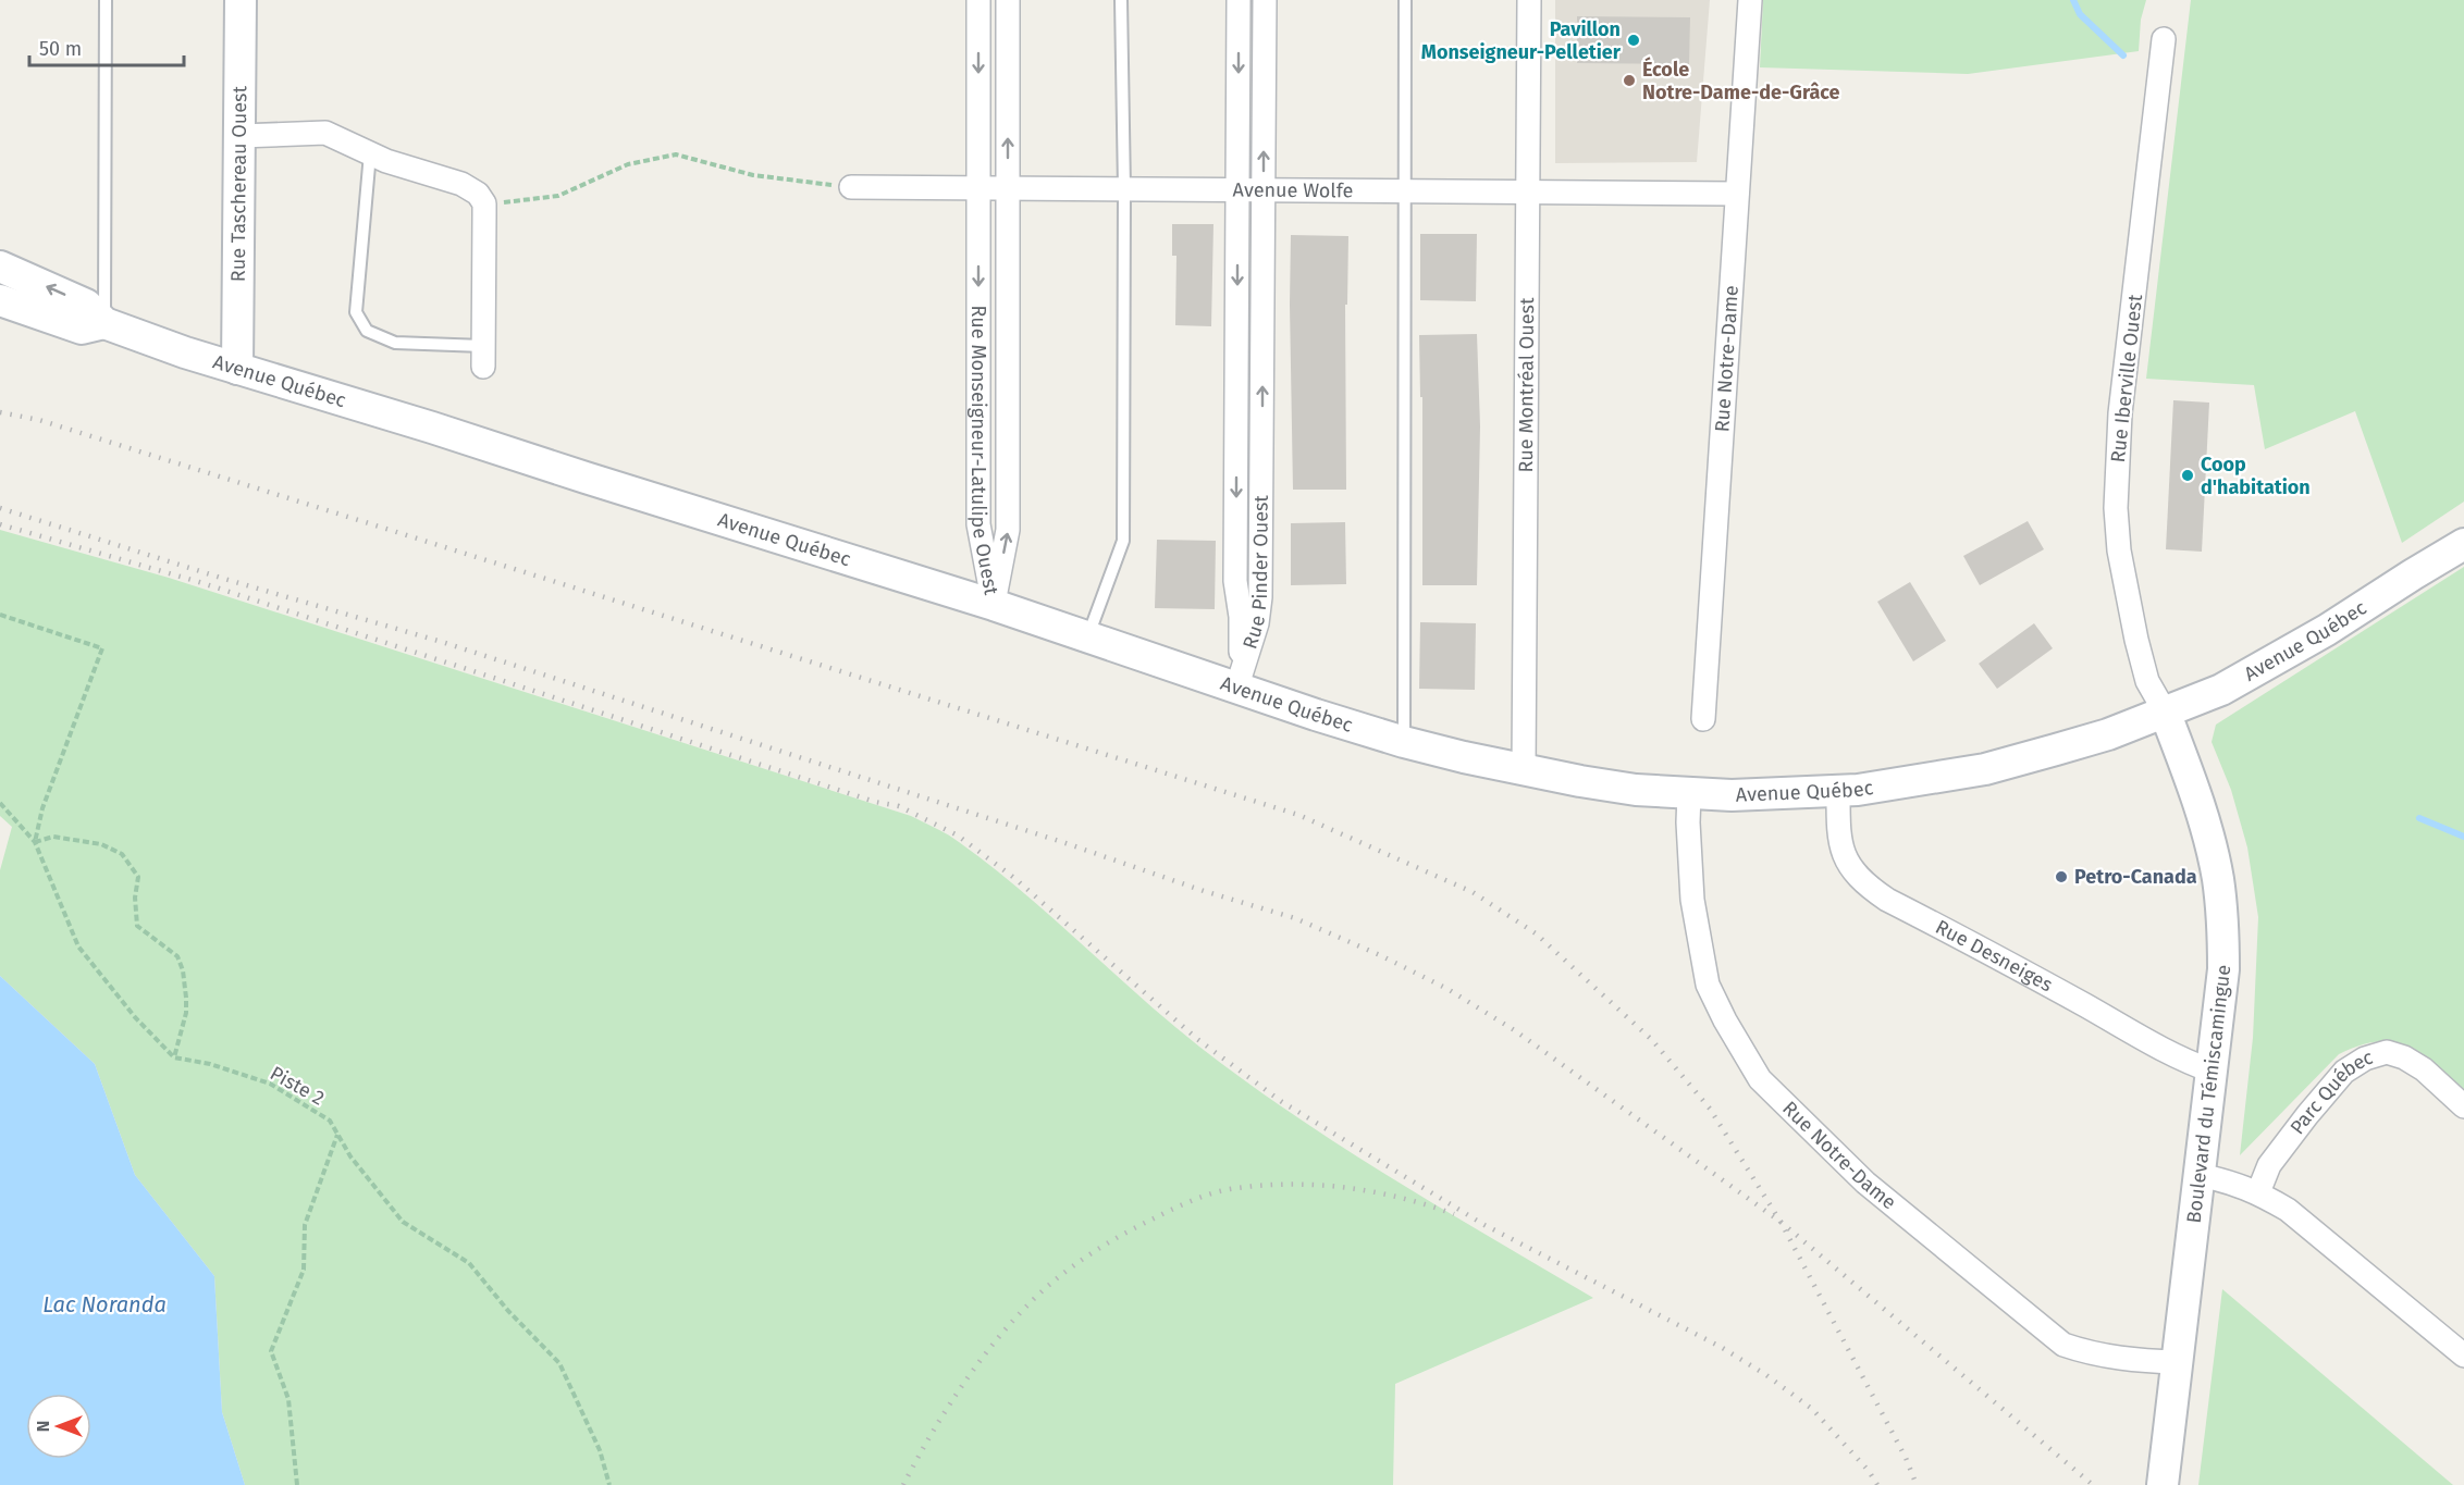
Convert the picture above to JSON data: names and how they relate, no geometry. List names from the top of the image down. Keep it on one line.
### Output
{"streets":{"main road":["Rue Taschereau Ouest","Avenue Québec","Boulevard du Témiscamingue"],"street":["Avenue Wolfe","Rue Notre-Dame","Rue Iberville Ouest","Rue Montréal Ouest","Rue Monseigneur-Latulipe Ouest","Rue Pinder Ouest","Rue Desneiges","Parc Québec"],"path":["Piste 2"]},"crossings":[["Rue Taschereau Ouest","Avenue Québec"],["Avenue Wolfe","Rue Notre-Dame"],["Avenue Wolfe","Rue Montréal Ouest"],["Avenue Wolfe","Rue Monseigneur-Latulipe Ouest"],["Avenue Wolfe","Rue Pinder Ouest"],["Rue Notre-Dame","Avenue Québec"],["Rue Notre-Dame","Boulevard du Témiscamingue"],["Rue Iberville Ouest","Avenue Québec"],["Rue Iberville Ouest","Boulevard du Témiscamingue"],["Avenue Québec","Rue Montréal Ouest"],["Avenue Québec","Rue Monseigneur-Latulipe Ouest"],["Avenue Québec","Rue Pinder Ouest"],["Avenue Québec","Rue Desneiges"],["Avenue Québec","Boulevard du Témiscamingue"],["Rue Desneiges","Boulevard du Témiscamingue"]],"water":["Lac Noranda"],"places":["Pavillon Monseigneur-Pelletier","École Notre-Dame-de-Grâce","Coop d'habitation","Petro-Canada"],"scale_bar":"50 m","north":"left"}
